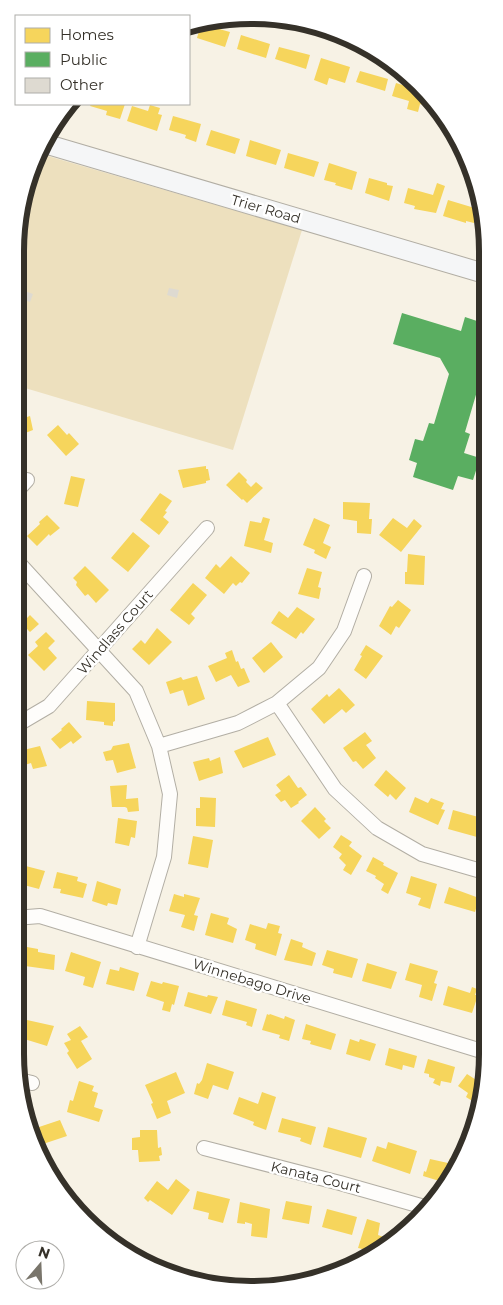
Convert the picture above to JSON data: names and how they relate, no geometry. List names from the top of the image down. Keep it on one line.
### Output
{"streets":{"street":["Trier Road","Windlass Court","Winnebago Drive","Kanata Court"]},"legend":["Homes","Public","Other"],"north":"top"}
